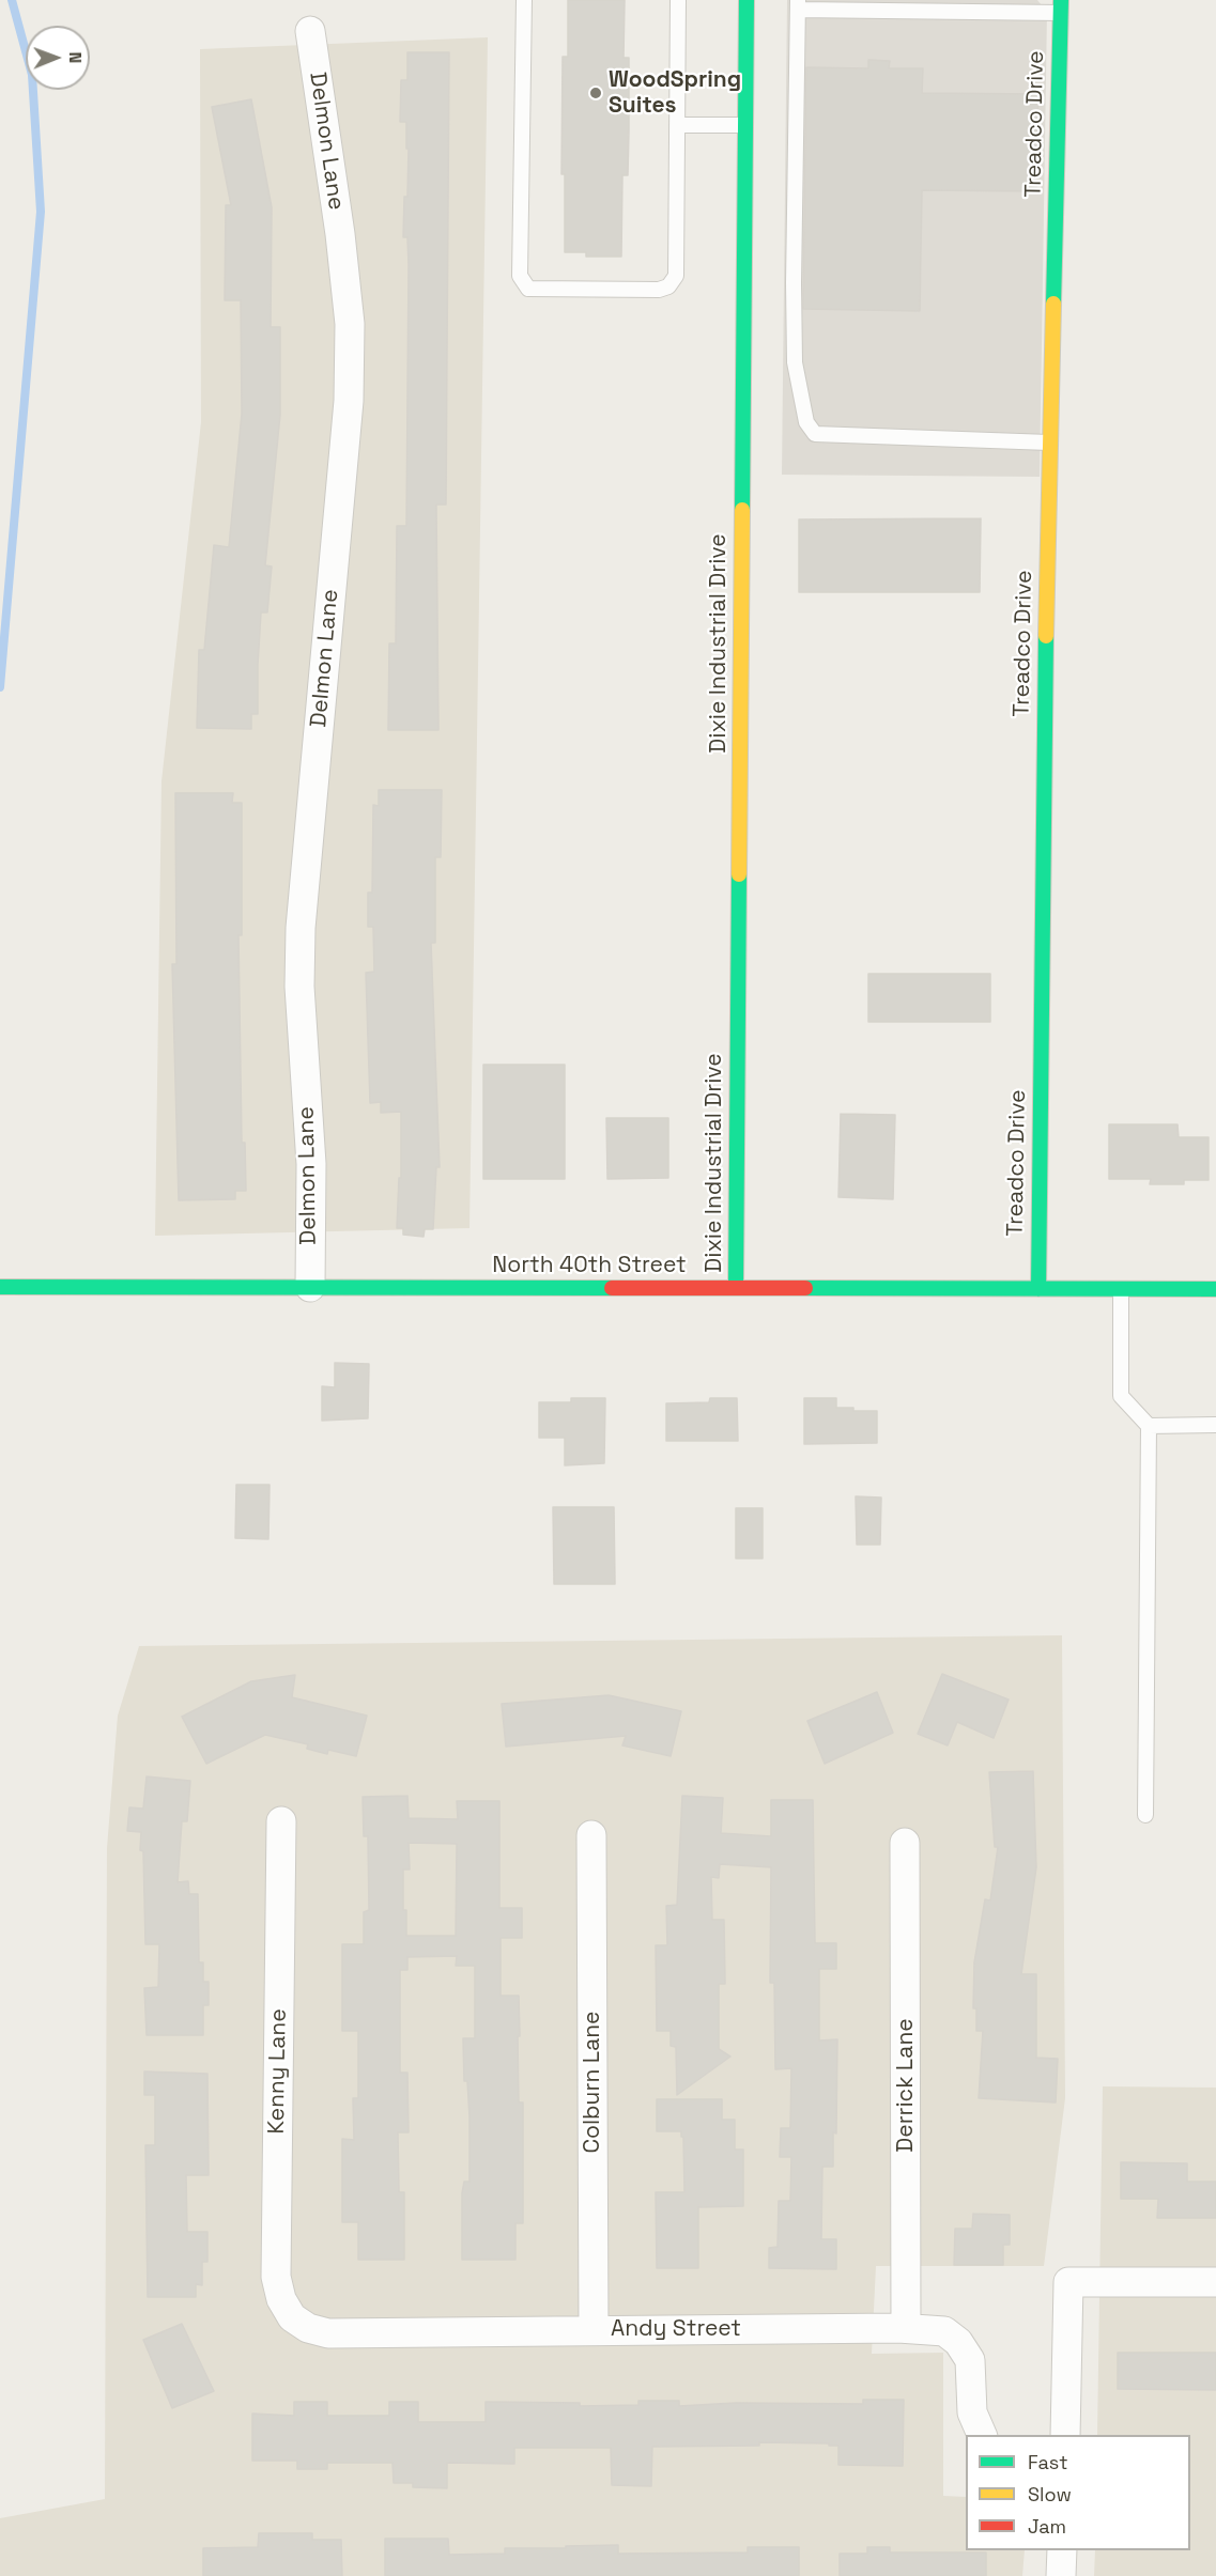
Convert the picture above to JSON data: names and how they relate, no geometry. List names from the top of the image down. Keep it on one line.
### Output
{"streets":{"street":["Treadco Drive","Delmon Lane","Dixie Industrial Drive","North 40th Street","Kenny Lane","Colburn Lane","Derrick Lane","Andy Street"]},"crossings":[["Treadco Drive","North 40th Street"],["Delmon Lane","North 40th Street"],["Dixie Industrial Drive","North 40th Street"],["Kenny Lane","Andy Street"],["Colburn Lane","Andy Street"],["Derrick Lane","Andy Street"]],"places":["WoodSpring Suites"],"legend":["Fast","Slow","Jam"],"north":"right"}
